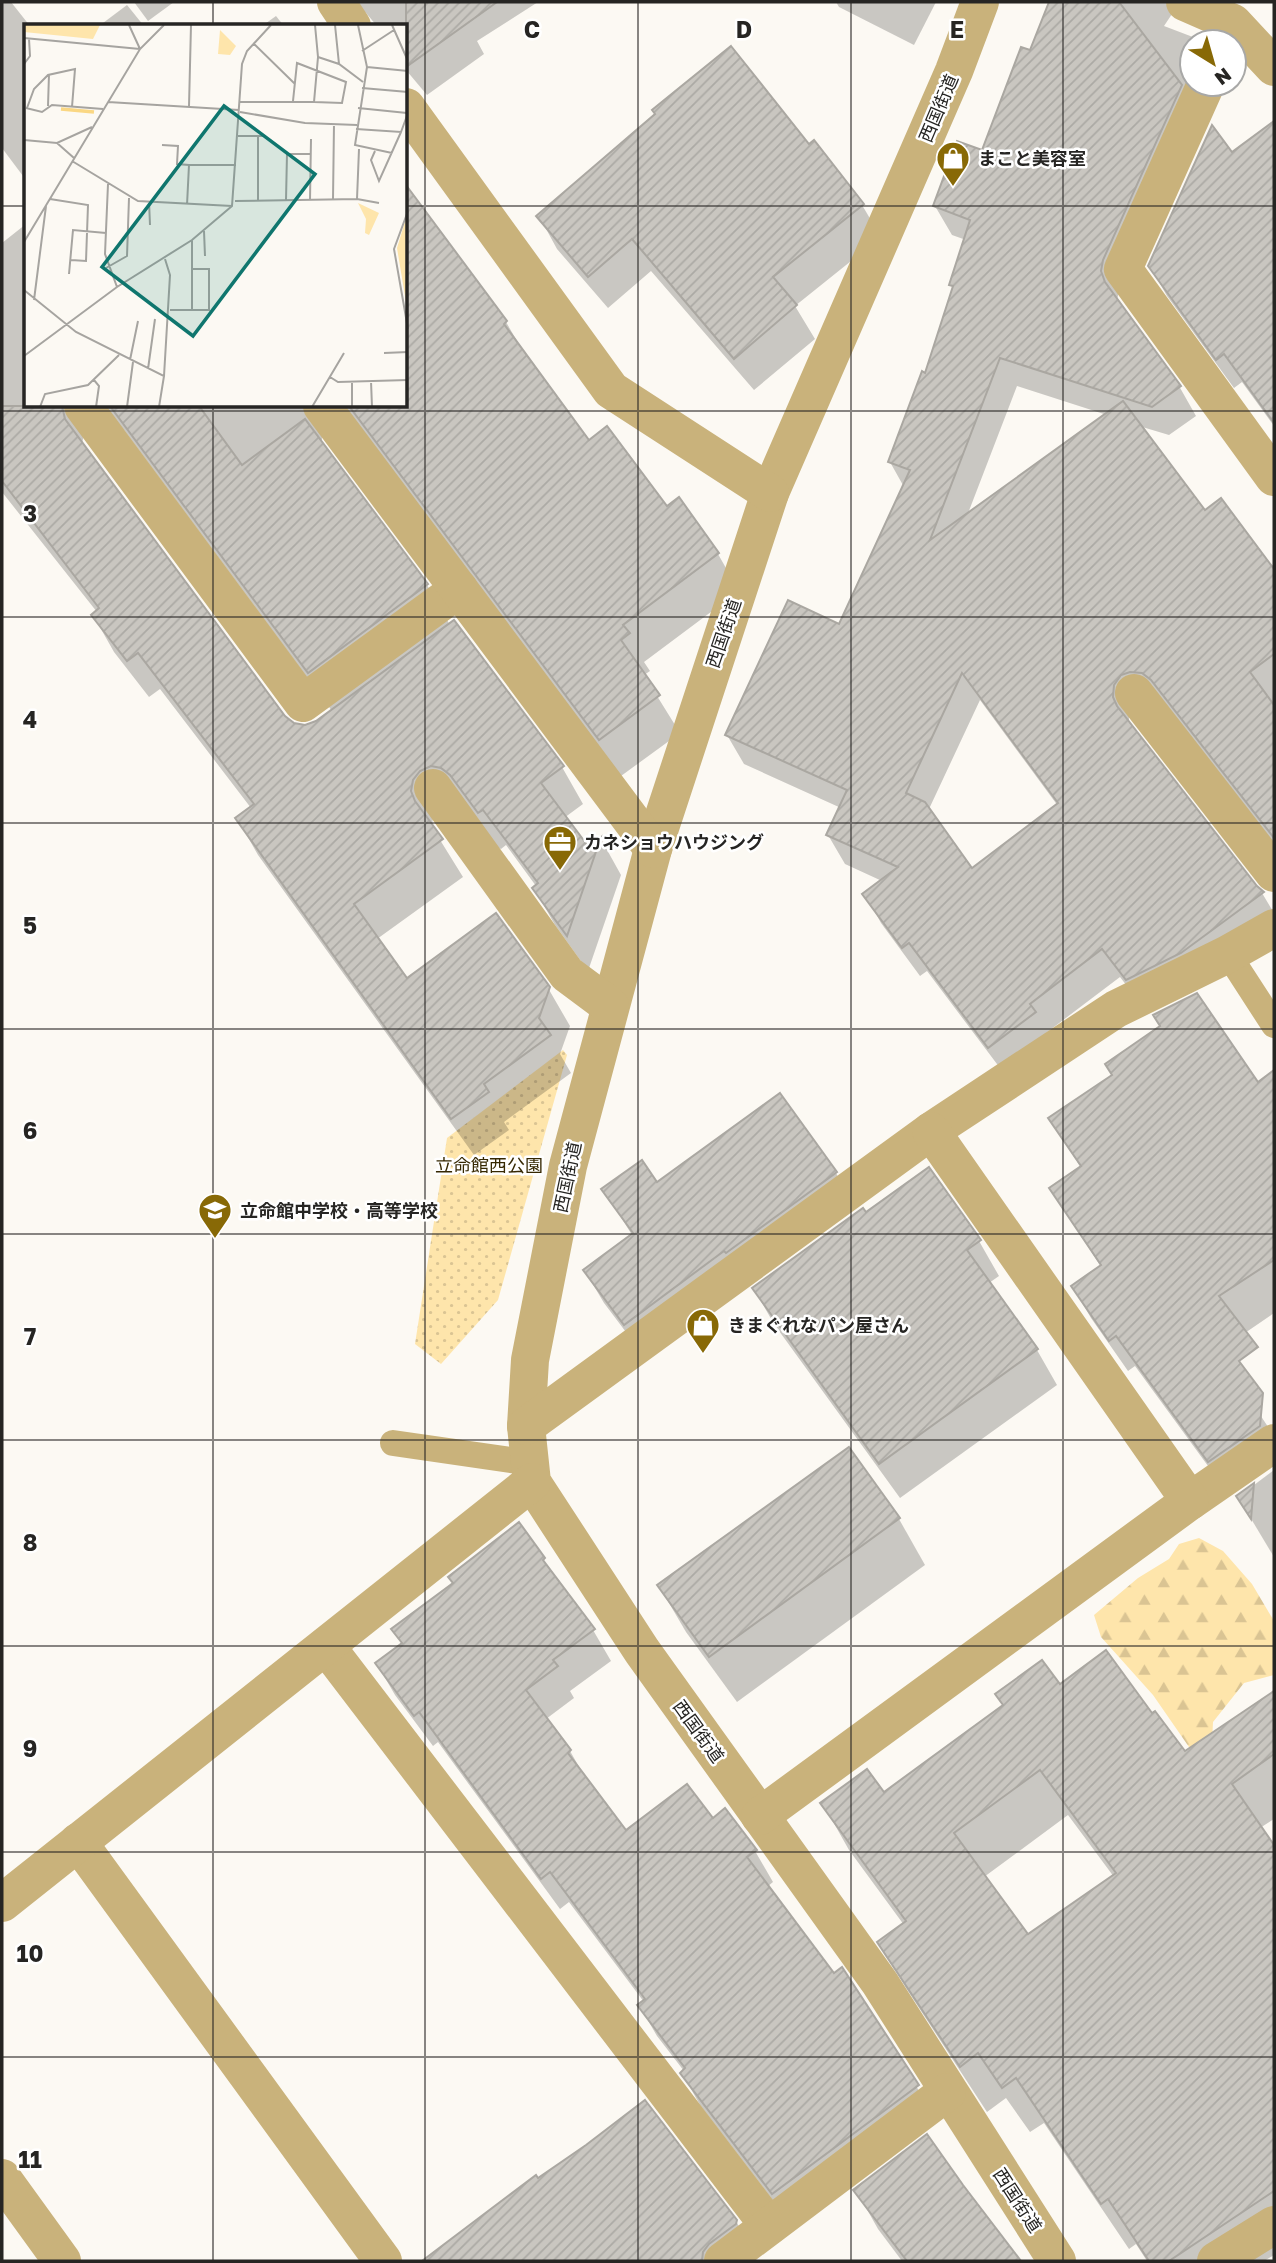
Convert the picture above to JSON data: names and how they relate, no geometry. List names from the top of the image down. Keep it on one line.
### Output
{"streets":{"street":["西国街道"]},"parks":["立命館西公園"],"places":{"shop":["まこと美容室","きまぐれなパン屋さん"],"office":["カネショウハウジング"],"school or university":["立命館中学校・高等学校"]},"north":"bottom right","grid":{"columns":["C","D","E"],"rows":["3","4","5","6","7","8","9","10","11"]}}
